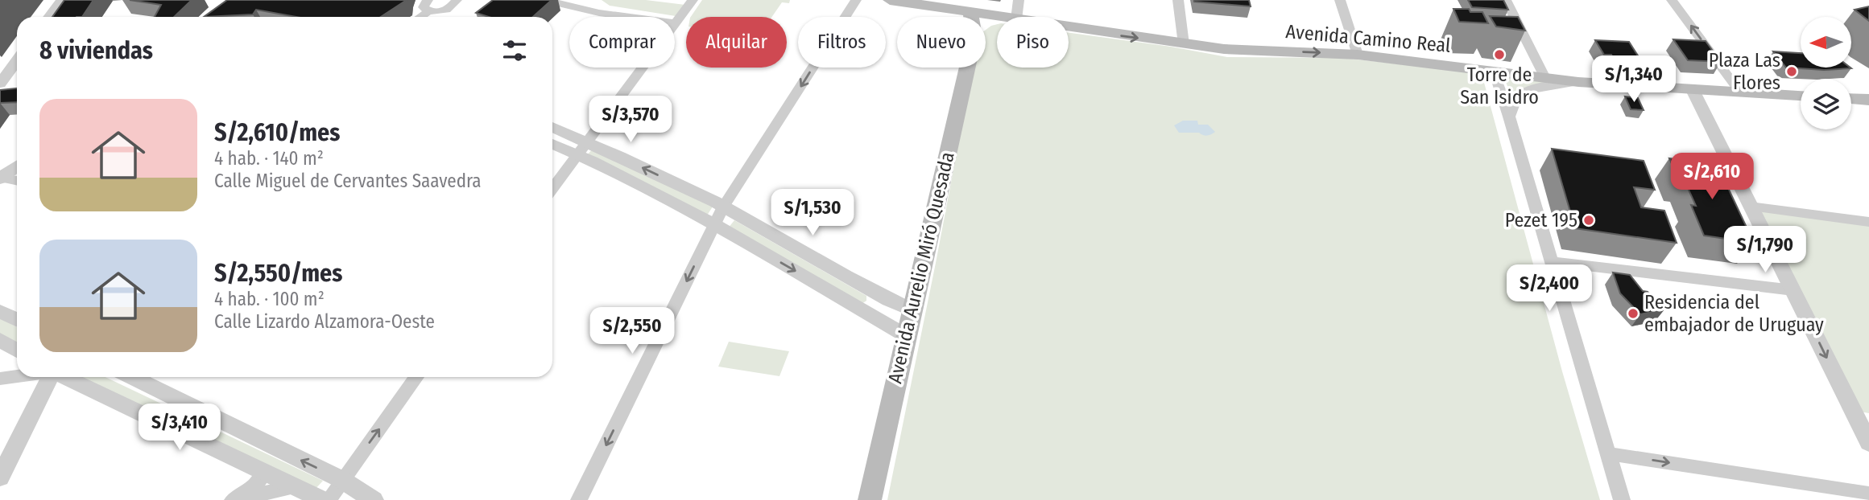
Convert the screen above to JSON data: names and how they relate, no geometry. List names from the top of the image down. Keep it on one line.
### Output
{"streets":{"main road":["Avenida Camino Real","Avenida Aurelio Miró Quesada"]},"crossings":[["Avenida Camino Real","Avenida Aurelio Miró Quesada"]],"places":["Torre de San Isidro","Plaza Las Flores","Pezet 195","Residencia del embajador de Uruguay"],"north":"left","page":{"chip":["Comprar","Alquilar","Filtros","Nuevo","Piso"],"heading":"8 viviendas","price":["S/1,340","S/3,570","S/2,610","S/1,530","S/1,790","S/2,400","S/2,550","S/3,410"],"list":[{"name":"S/2,610/mes","note":"4 hab. · 140 m² · Calle Miguel de Cervantes Saavedra"},{"name":"S/2,550/mes","note":"4 hab. · 100 m² · Calle Lizardo Alzamora-Oeste"}]}}
